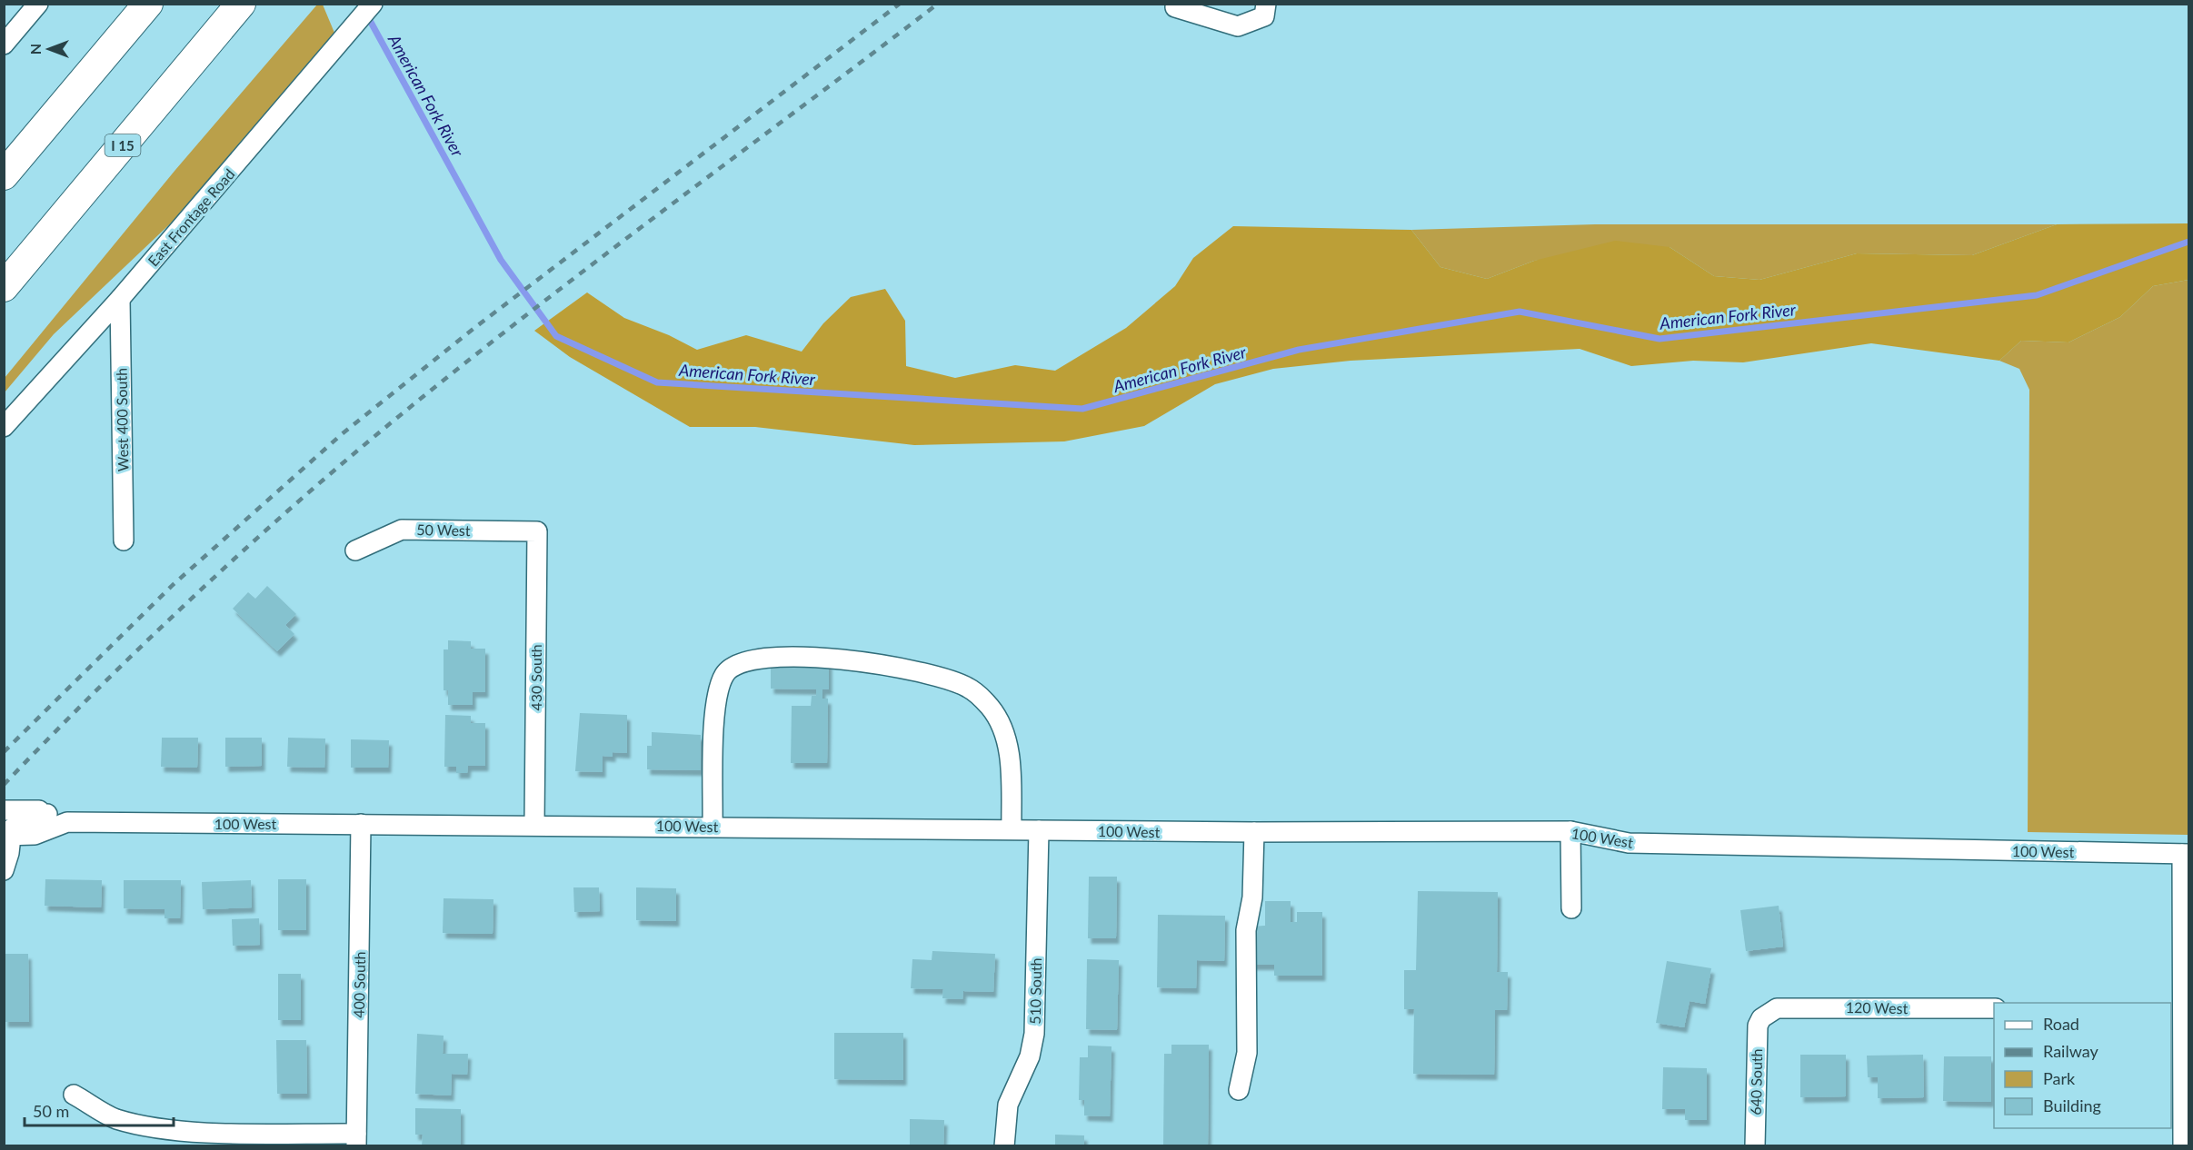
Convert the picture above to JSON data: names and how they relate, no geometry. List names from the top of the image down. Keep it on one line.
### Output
{"streets":{"highway":["I 15"],"street":["East Frontage Road","West 400 South","50 West","430 South","100 West","400 South","510 South","120 West","640 South"]},"crossings":[["East Frontage Road","West 400 South"],["50 West","430 South"],["430 South","100 West"],["100 West","400 South"],["100 West","510 South"],["120 West","640 South"]],"water":["American Fork River"],"legend":["Road","Railway","Park","Building"],"scale_bar":"50 m","north":"left"}
